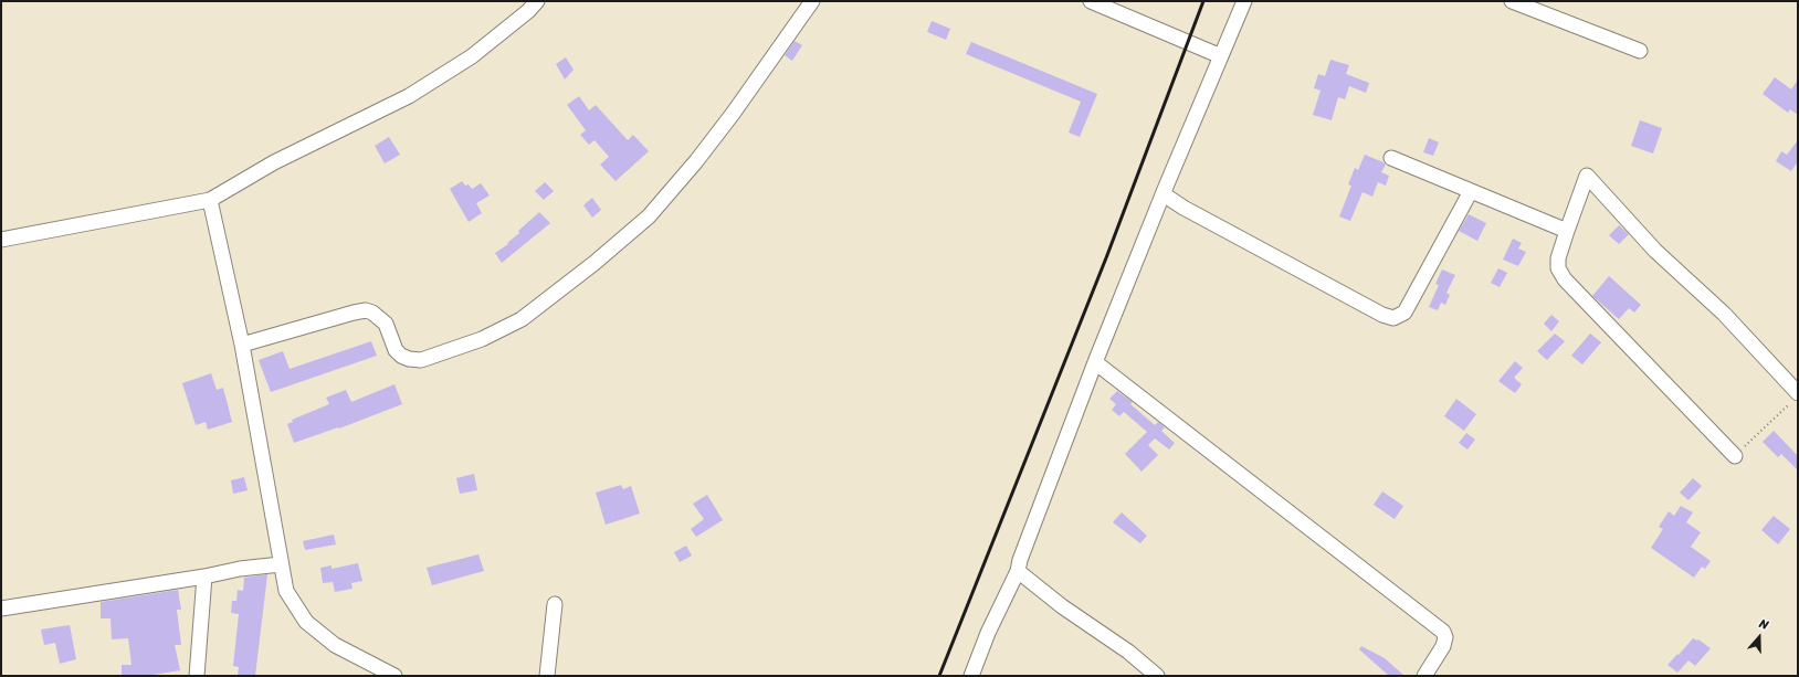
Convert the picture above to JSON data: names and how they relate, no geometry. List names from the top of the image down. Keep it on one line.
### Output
{"north":"top"}
